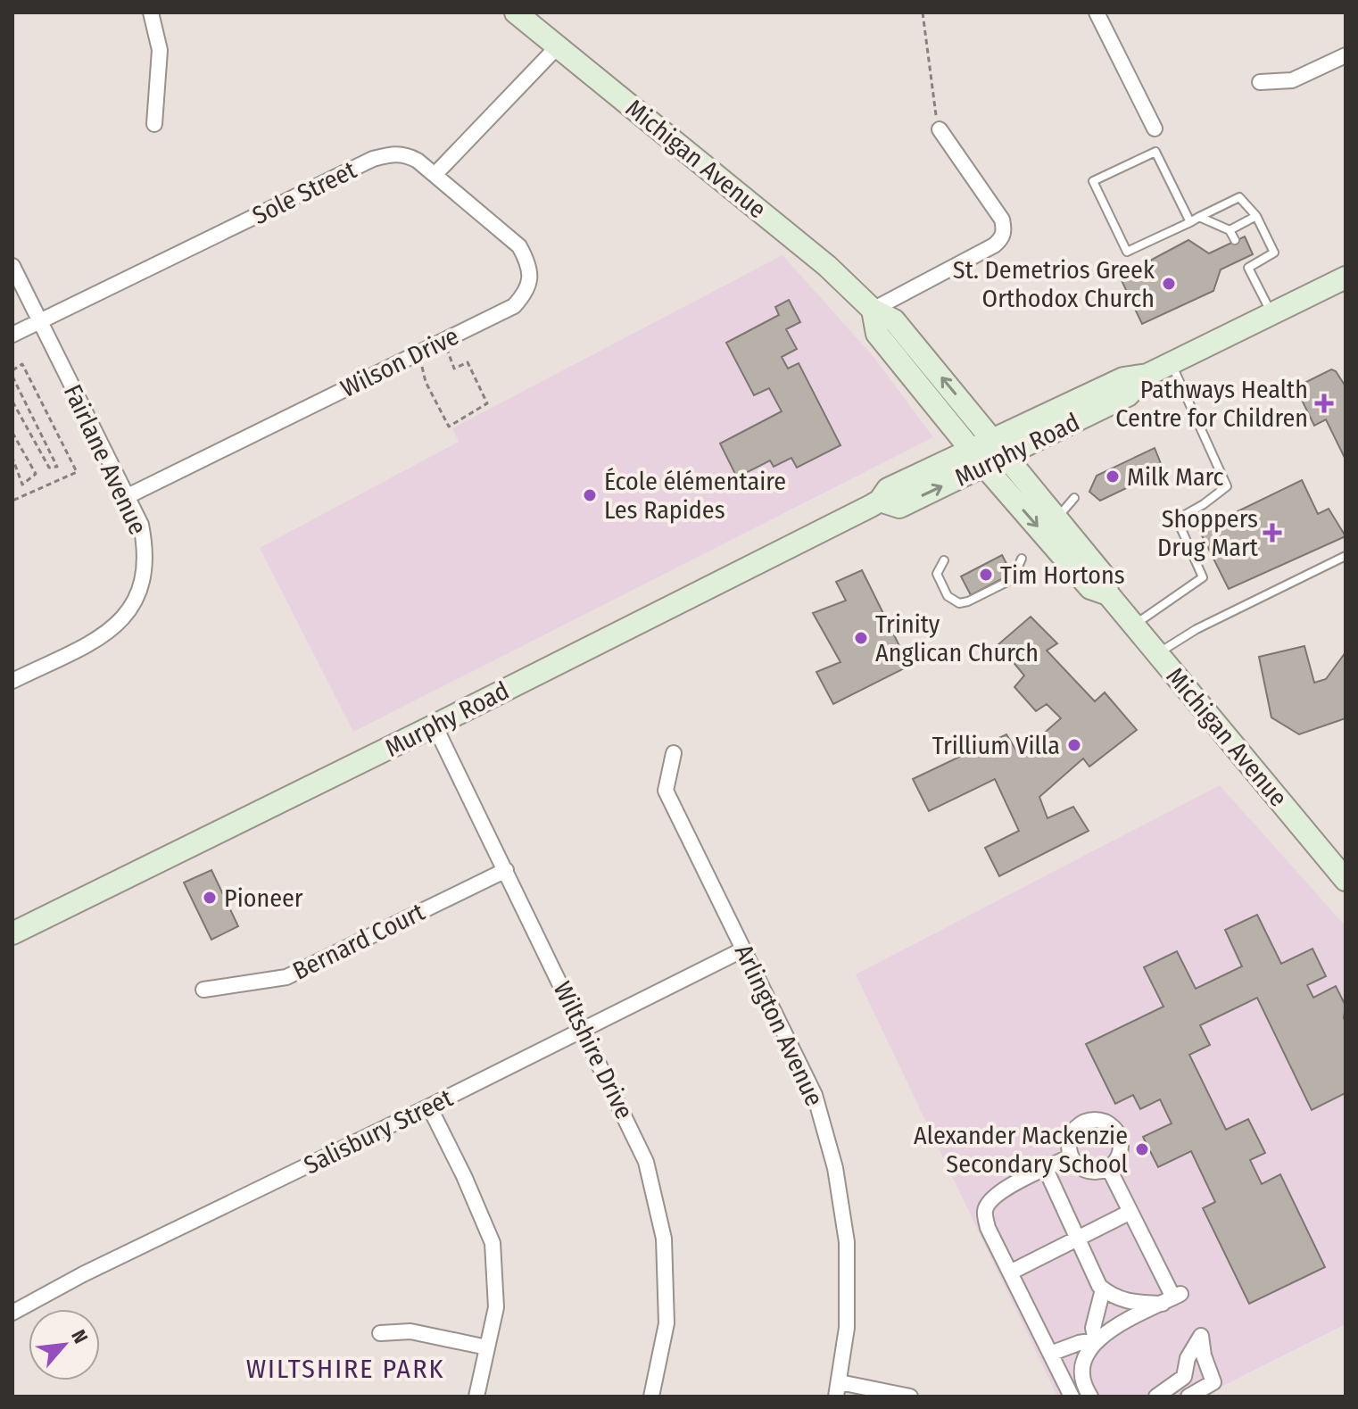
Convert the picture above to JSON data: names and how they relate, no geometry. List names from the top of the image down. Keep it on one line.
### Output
{"streets":{"street":["Michigan Avenue","Sole Street","Wilson Drive","Murphy Road","Fairlane Avenue","Bernard Court","Arlington Avenue","Wiltshire Drive","Salisbury Street"]},"crossings":[["Michigan Avenue","Murphy Road"],["Sole Street","Wilson Drive"],["Sole Street","Fairlane Avenue"],["Wilson Drive","Fairlane Avenue"],["Murphy Road","Wiltshire Drive"],["Bernard Court","Wiltshire Drive"],["Arlington Avenue","Salisbury Street"],["Wiltshire Drive","Salisbury Street"]],"districts":["WILTSHIRE PARK"],"places":{"other":["St. Demetrios Greek Orthodox Church","Milk Marc","École élémentaire Les Rapides","Tim Hortons","Trinity Anglican Church","Trillium Villa","Pioneer","Alexander Mackenzie Secondary School"],"health":["Pathways Health Centre for Children","Shoppers Drug Mart"]},"north":"top right"}
